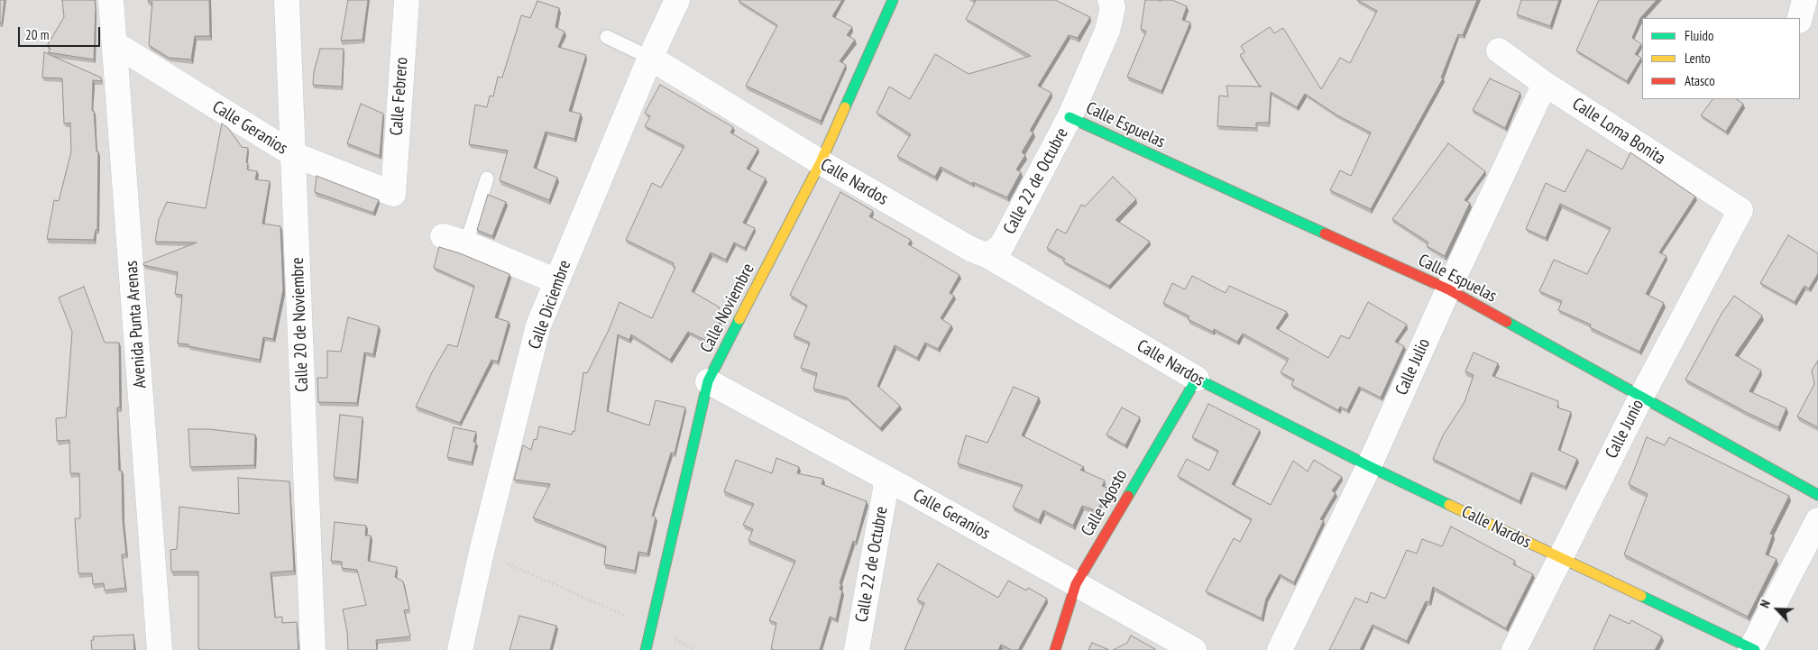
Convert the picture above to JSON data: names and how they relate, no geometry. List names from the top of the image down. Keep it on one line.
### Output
{"streets":{"street":["Calle Febrero","Calle Espuelas","Calle Geranios","Calle Loma Bonita","Calle 22 de Octubre","Calle Nardos","Calle Diciembre","Calle Noviembre","Avenida Punta Arenas","Calle 20 de Noviembre","Calle Julio","Calle Junio","Calle Agosto"]},"crossings":[["Calle Febrero","Calle Geranios"],["Calle Espuelas","Calle 22 de Octubre"],["Calle Espuelas","Calle Julio"],["Calle Espuelas","Calle Junio"],["Calle Geranios","Calle 22 de Octubre"],["Calle Geranios","Calle Noviembre"],["Calle Geranios","Avenida Punta Arenas"],["Calle Geranios","Calle 20 de Noviembre"],["Calle Geranios","Calle Agosto"],["Calle Loma Bonita","Calle Julio"],["Calle Loma Bonita","Calle Junio"],["Calle 22 de Octubre","Calle Nardos"],["Calle Nardos","Calle Diciembre"],["Calle Nardos","Calle Noviembre"],["Calle Nardos","Calle Julio"],["Calle Nardos","Calle Junio"],["Calle Nardos","Calle Agosto"]],"legend":["Fluido","Lento","Atasco"],"scale_bar":"20 m","north":"top left"}
